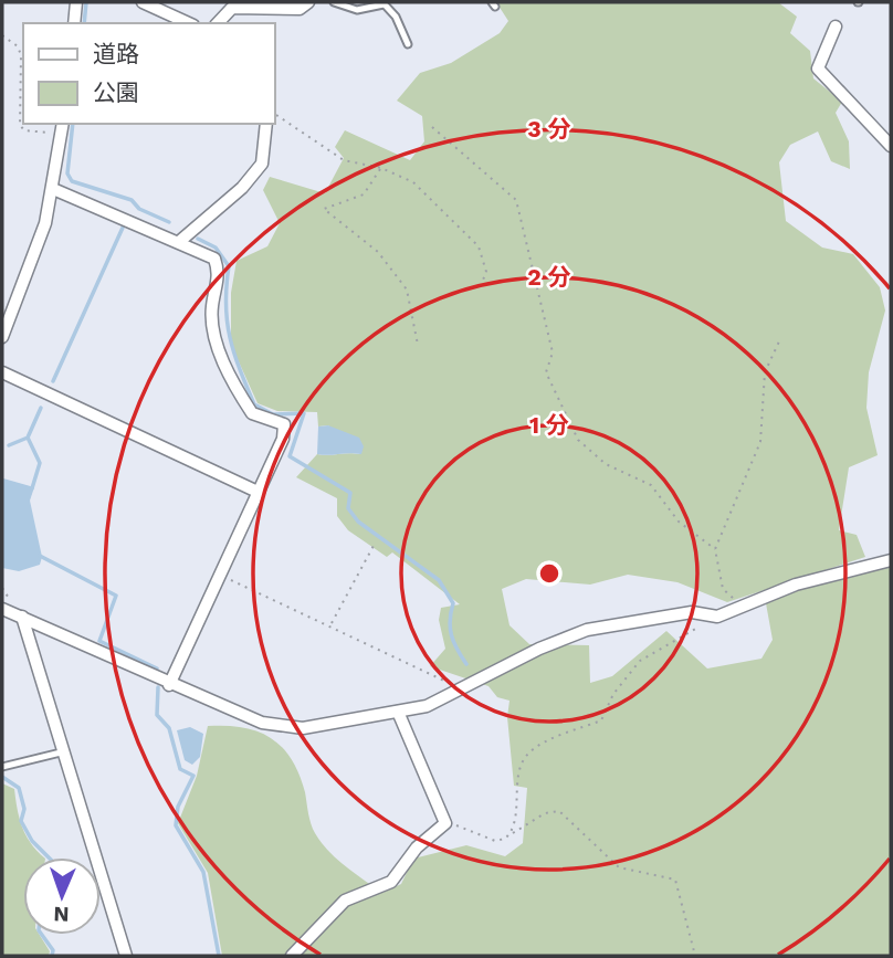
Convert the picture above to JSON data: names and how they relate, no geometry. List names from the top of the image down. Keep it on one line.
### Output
{"legend":["道路","公園"],"north":"bottom","rings":["3 分","2 分","1 分"]}
